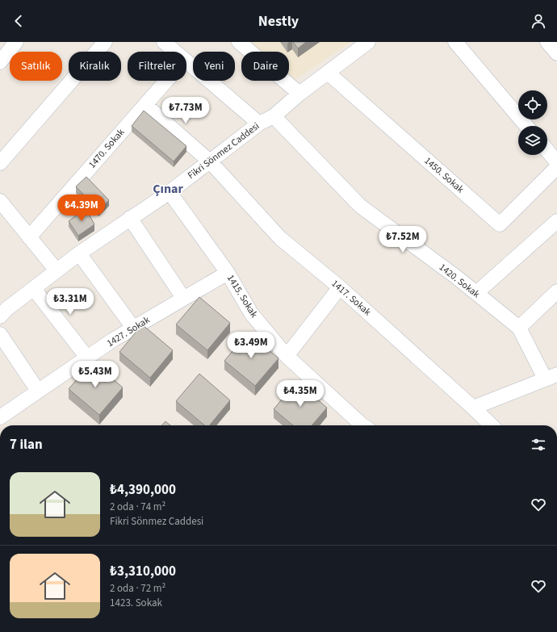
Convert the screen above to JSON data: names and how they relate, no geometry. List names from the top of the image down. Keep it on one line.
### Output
{"streets":{"street":["1470. Sokak","Fikri Sönmez Caddesi","1450. Sokak","1420. Sokak","1415. Sokak","1417. Sokak","1427. Sokak"]},"crossings":[["1470. Sokak","1417. Sokak"],["Fikri Sönmez Caddesi","1450. Sokak"],["Fikri Sönmez Caddesi","1420. Sokak"],["Fikri Sönmez Caddesi","1415. Sokak"],["Fikri Sönmez Caddesi","1417. Sokak"],["1415. Sokak","1427. Sokak"]],"districts":["Çınar"],"page":{"header":"Nestly","chip":["Satılık","Kiralık","Filtreler","Yeni","Daire"],"price":["₺7.73M","₺4.39M","₺7.52M","₺3.31M","₺3.49M","₺5.43M","₺4.35M"],"heading":"7 ilan","list":[{"name":"₺4,390,000","note":"2 oda · 74 m² · Fikri Sönmez Caddesi"},{"name":"₺3,310,000","note":"2 oda · 72 m² · 1423. Sokak"}]}}
